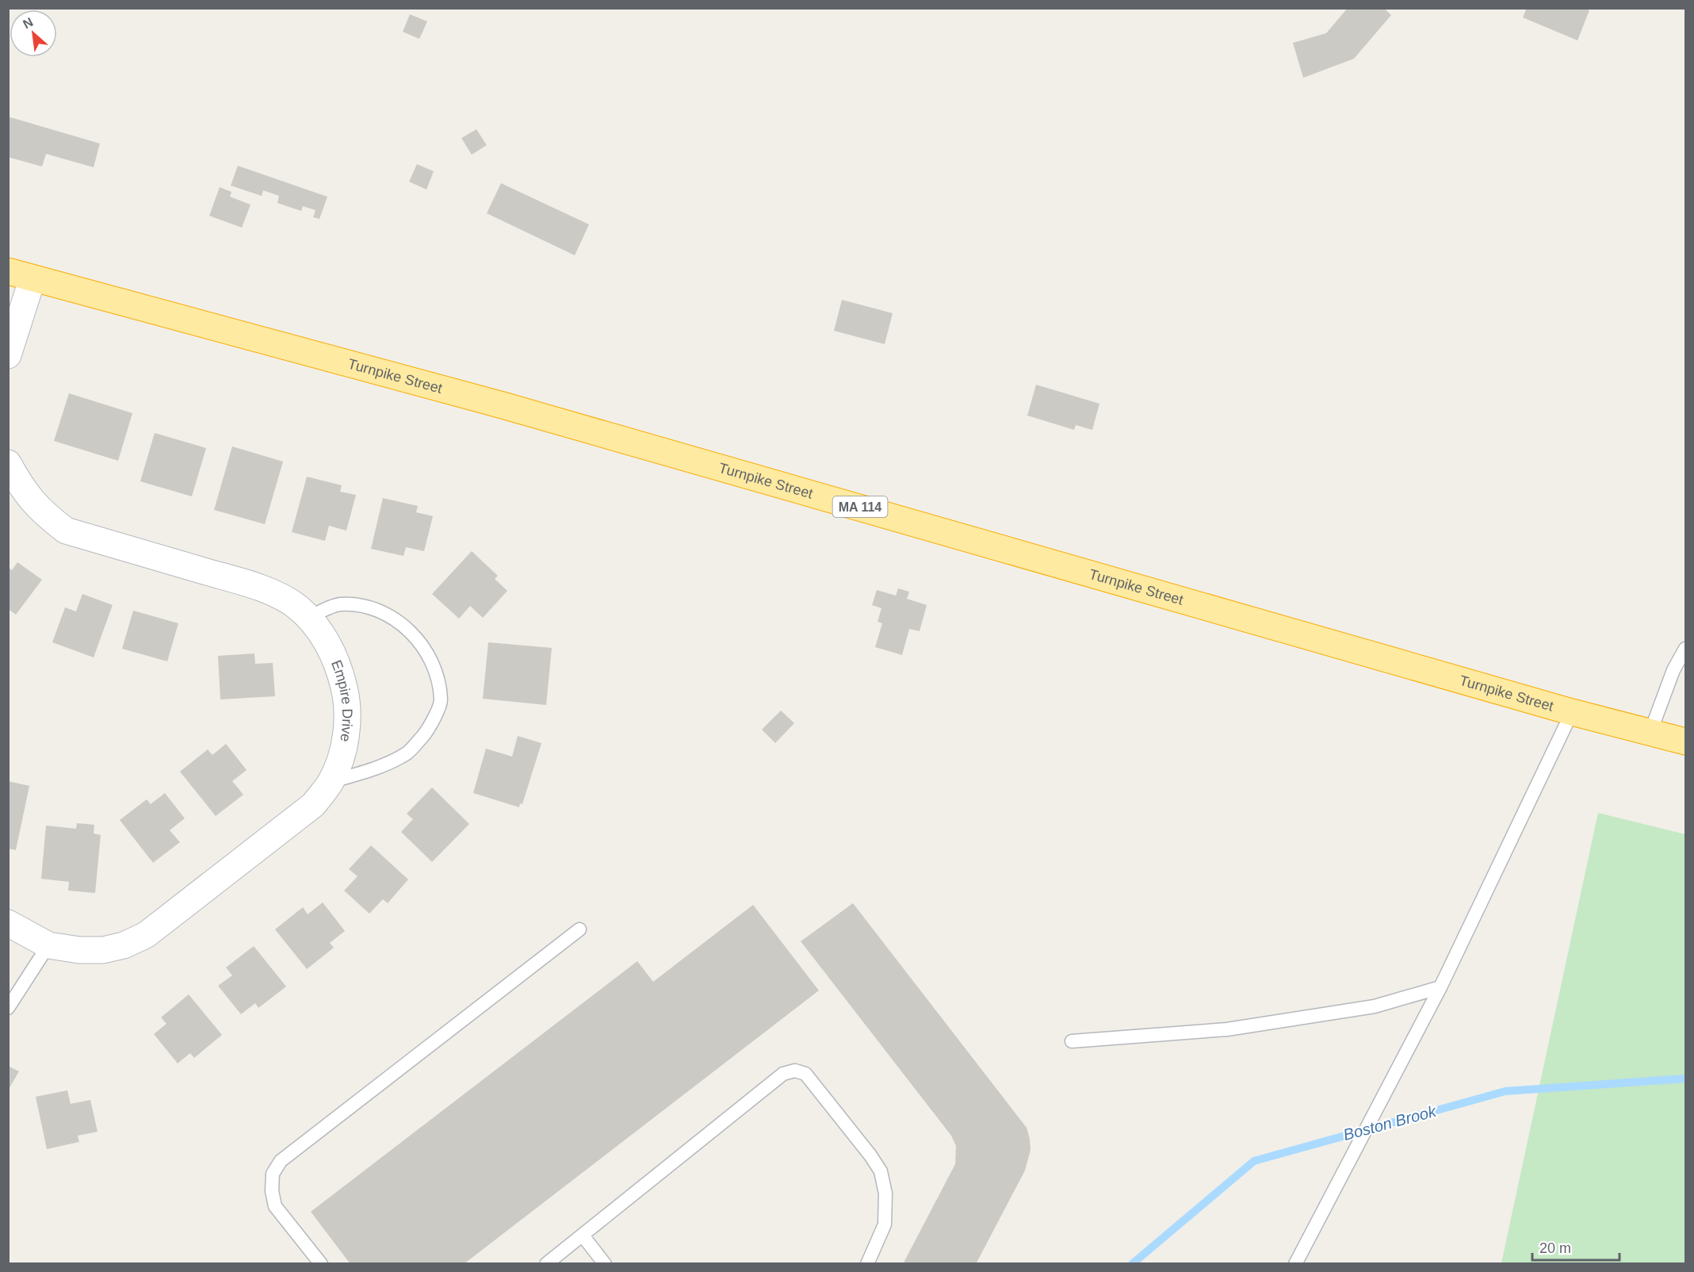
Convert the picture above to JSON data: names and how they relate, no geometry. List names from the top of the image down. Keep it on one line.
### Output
{"streets":{"highway":["Turnpike Street","MA 114"],"street":["Empire Drive"]},"water":["Boston Brook"],"scale_bar":"20 m","north":"top left"}
